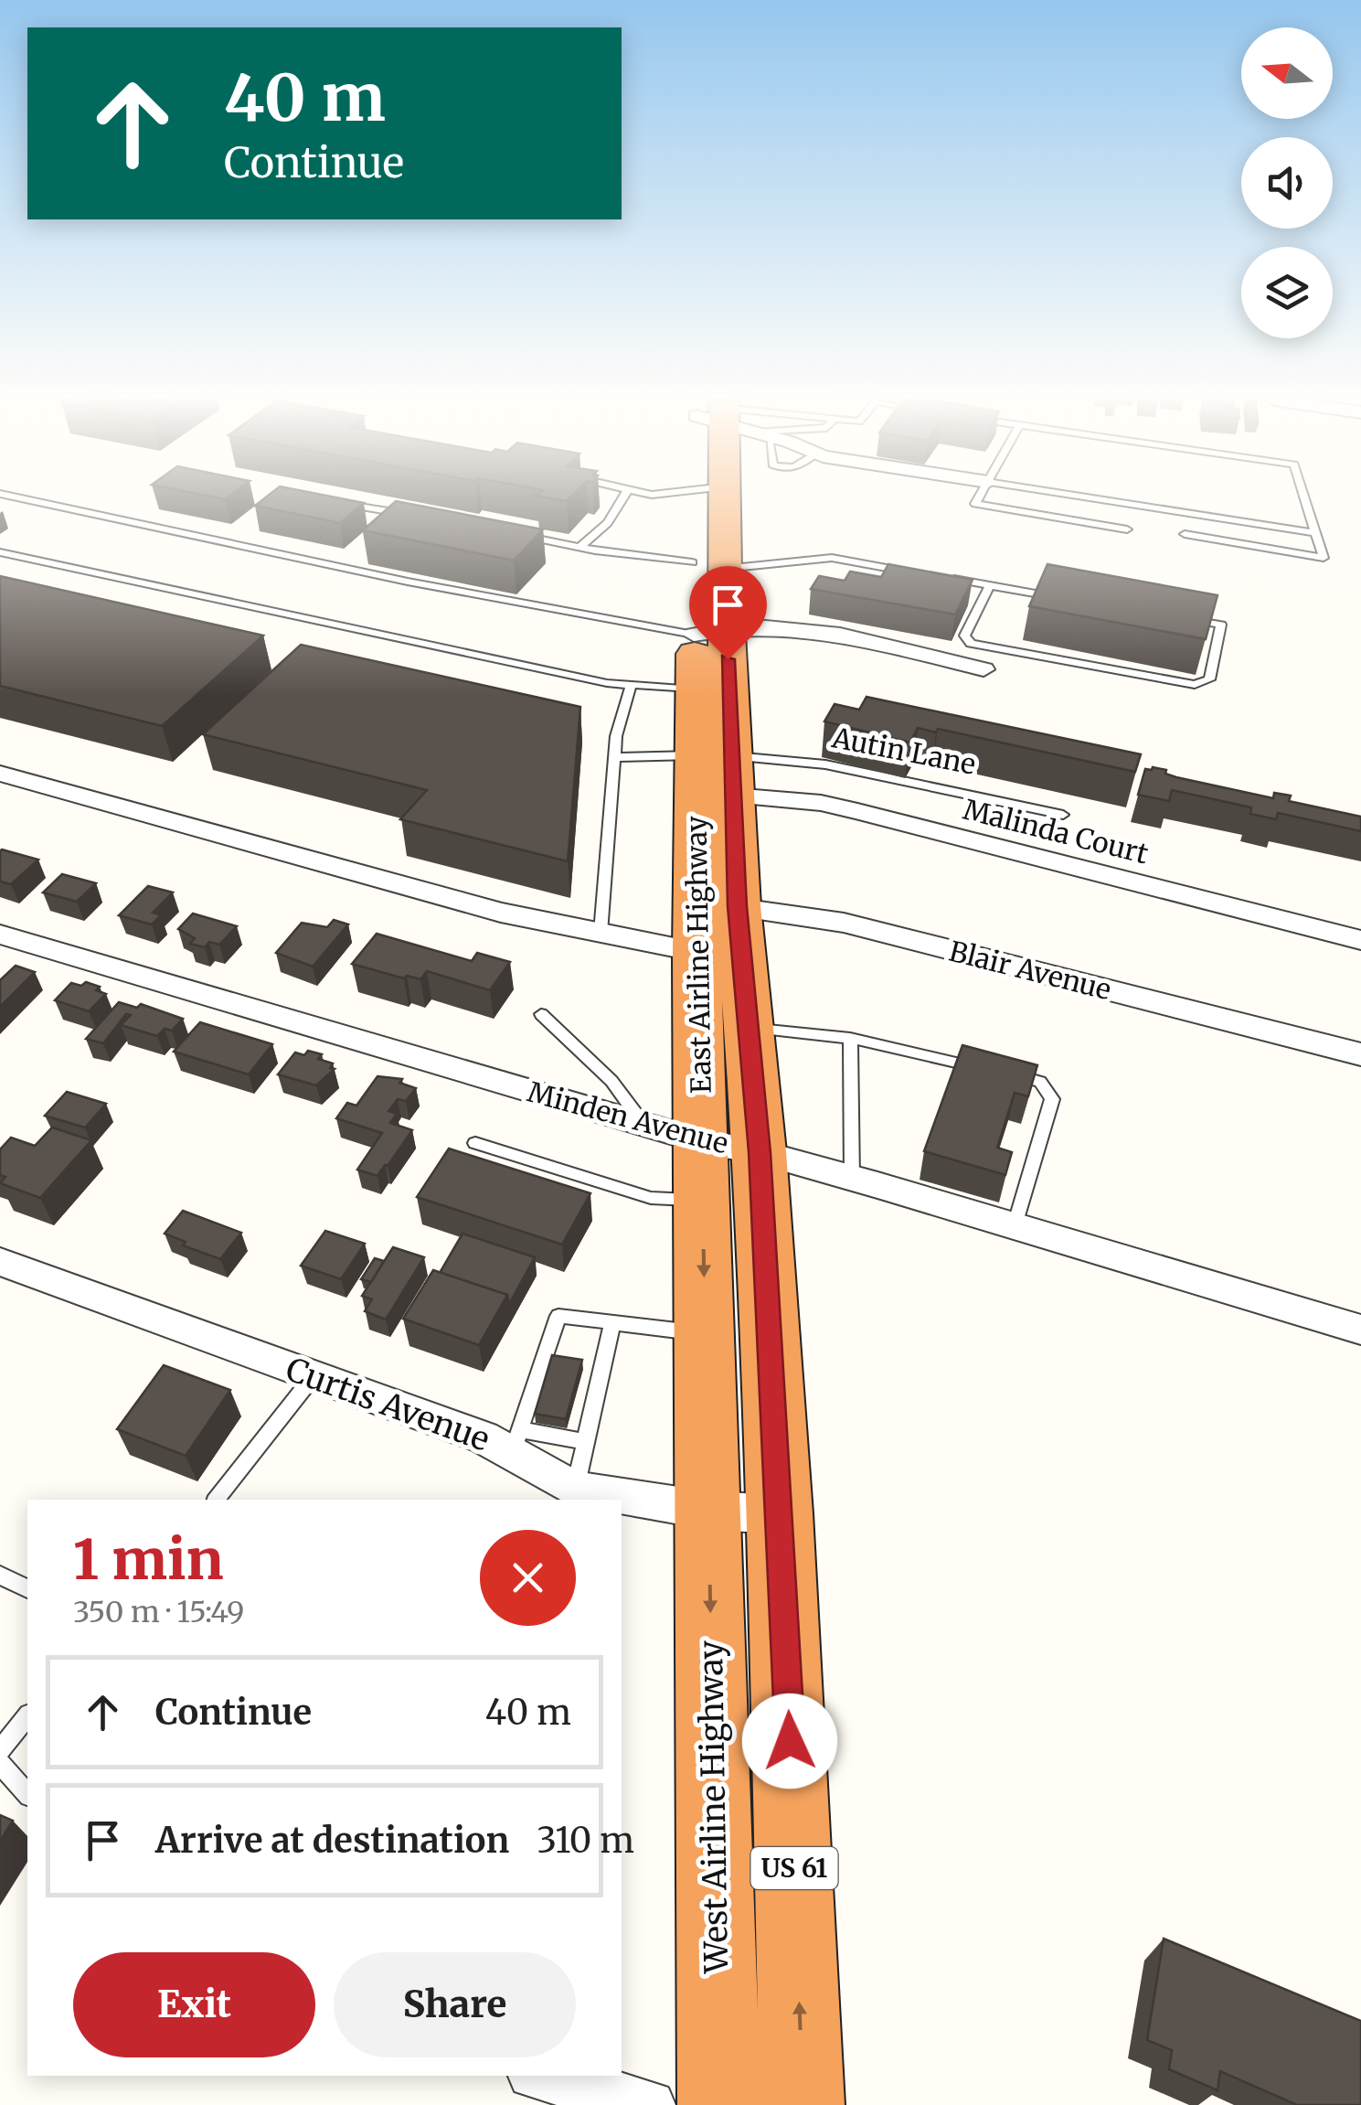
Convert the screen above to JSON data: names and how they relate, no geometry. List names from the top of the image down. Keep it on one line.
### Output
{"streets":{"highway":["East Airline Highway","West Airline Highway","US 61"],"street":["Malinda Court","Blair Avenue","Minden Avenue","Curtis Avenue"],"lane":["Autin Lane"]},"crossings":[["Autin Lane","East Airline Highway"],["Malinda Court","East Airline Highway"],["East Airline Highway","Blair Avenue"],["East Airline Highway","Minden Avenue"],["East Airline Highway","Curtis Avenue"],["East Airline Highway","West Airline Highway"],["East Airline Highway","US 61"],["Curtis Avenue","West Airline Highway"],["Curtis Avenue","US 61"],["West Airline Highway","US 61"]],"north":"left","page":{"turn":["40 m","Continue"],"heading":["1 min","350 m · 15:49"],"list":[{"name":"Continue","value":"40 m"},{"name":"Arrive at destination","value":"310 m"}],"buttons":["Exit","Share"]}}
